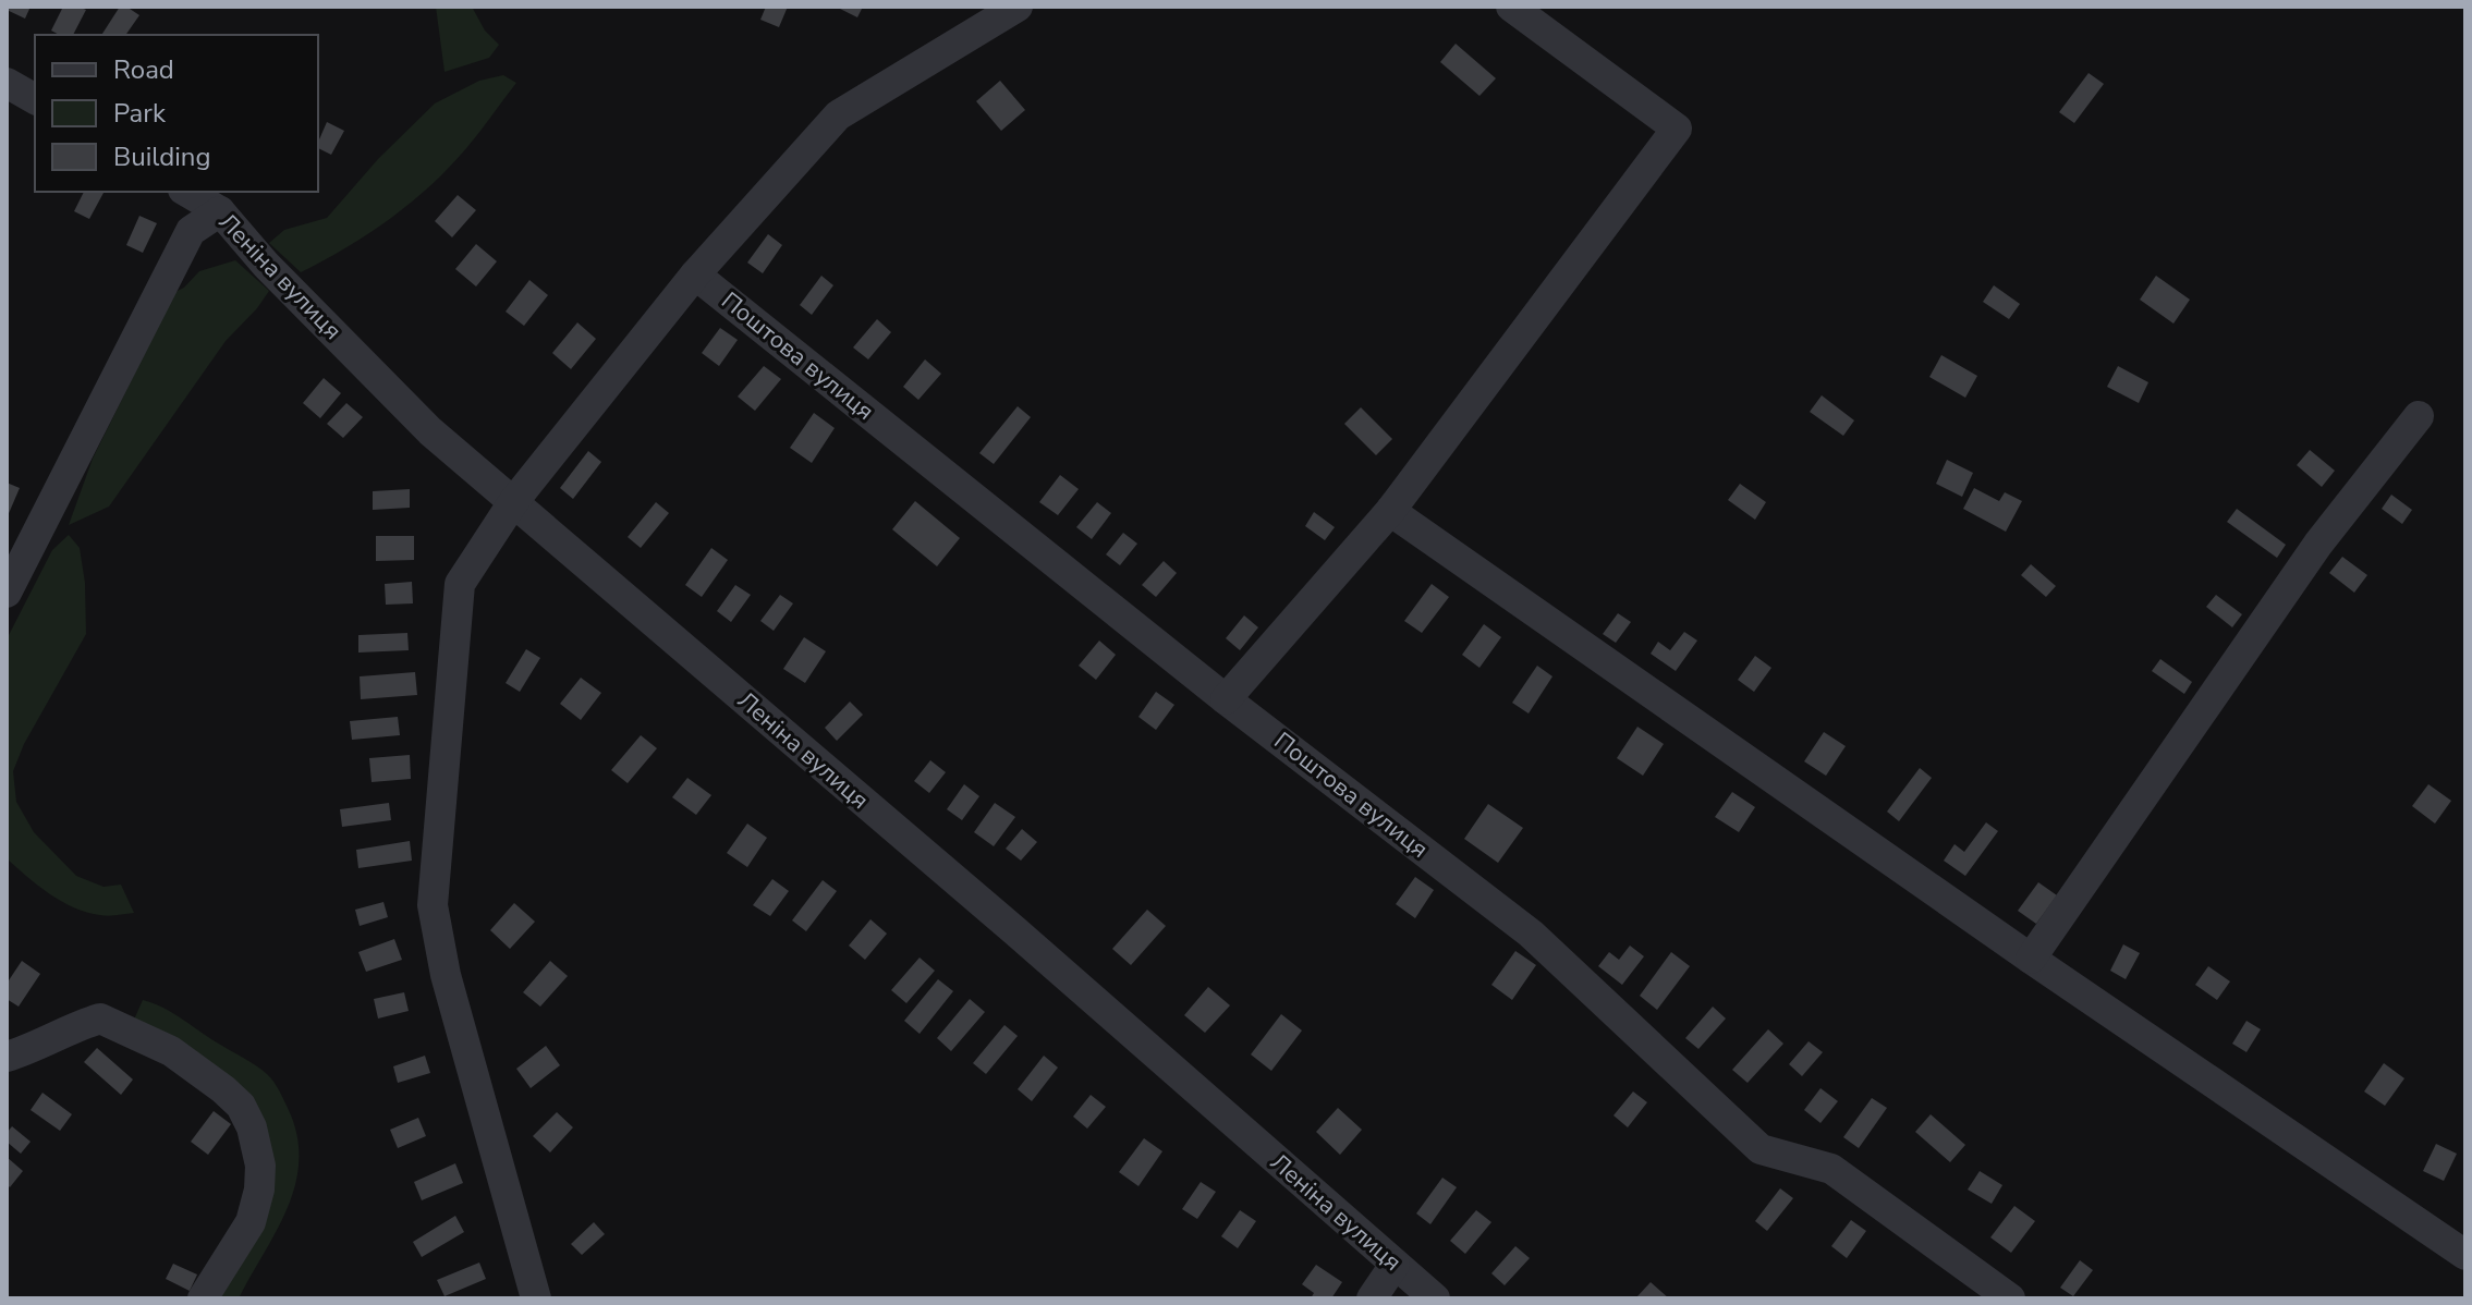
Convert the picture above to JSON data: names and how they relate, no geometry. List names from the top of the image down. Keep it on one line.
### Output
{"streets":{"street":["Леніна вулиця","Поштова вулиця"]},"legend":["Road","Park","Building"]}
